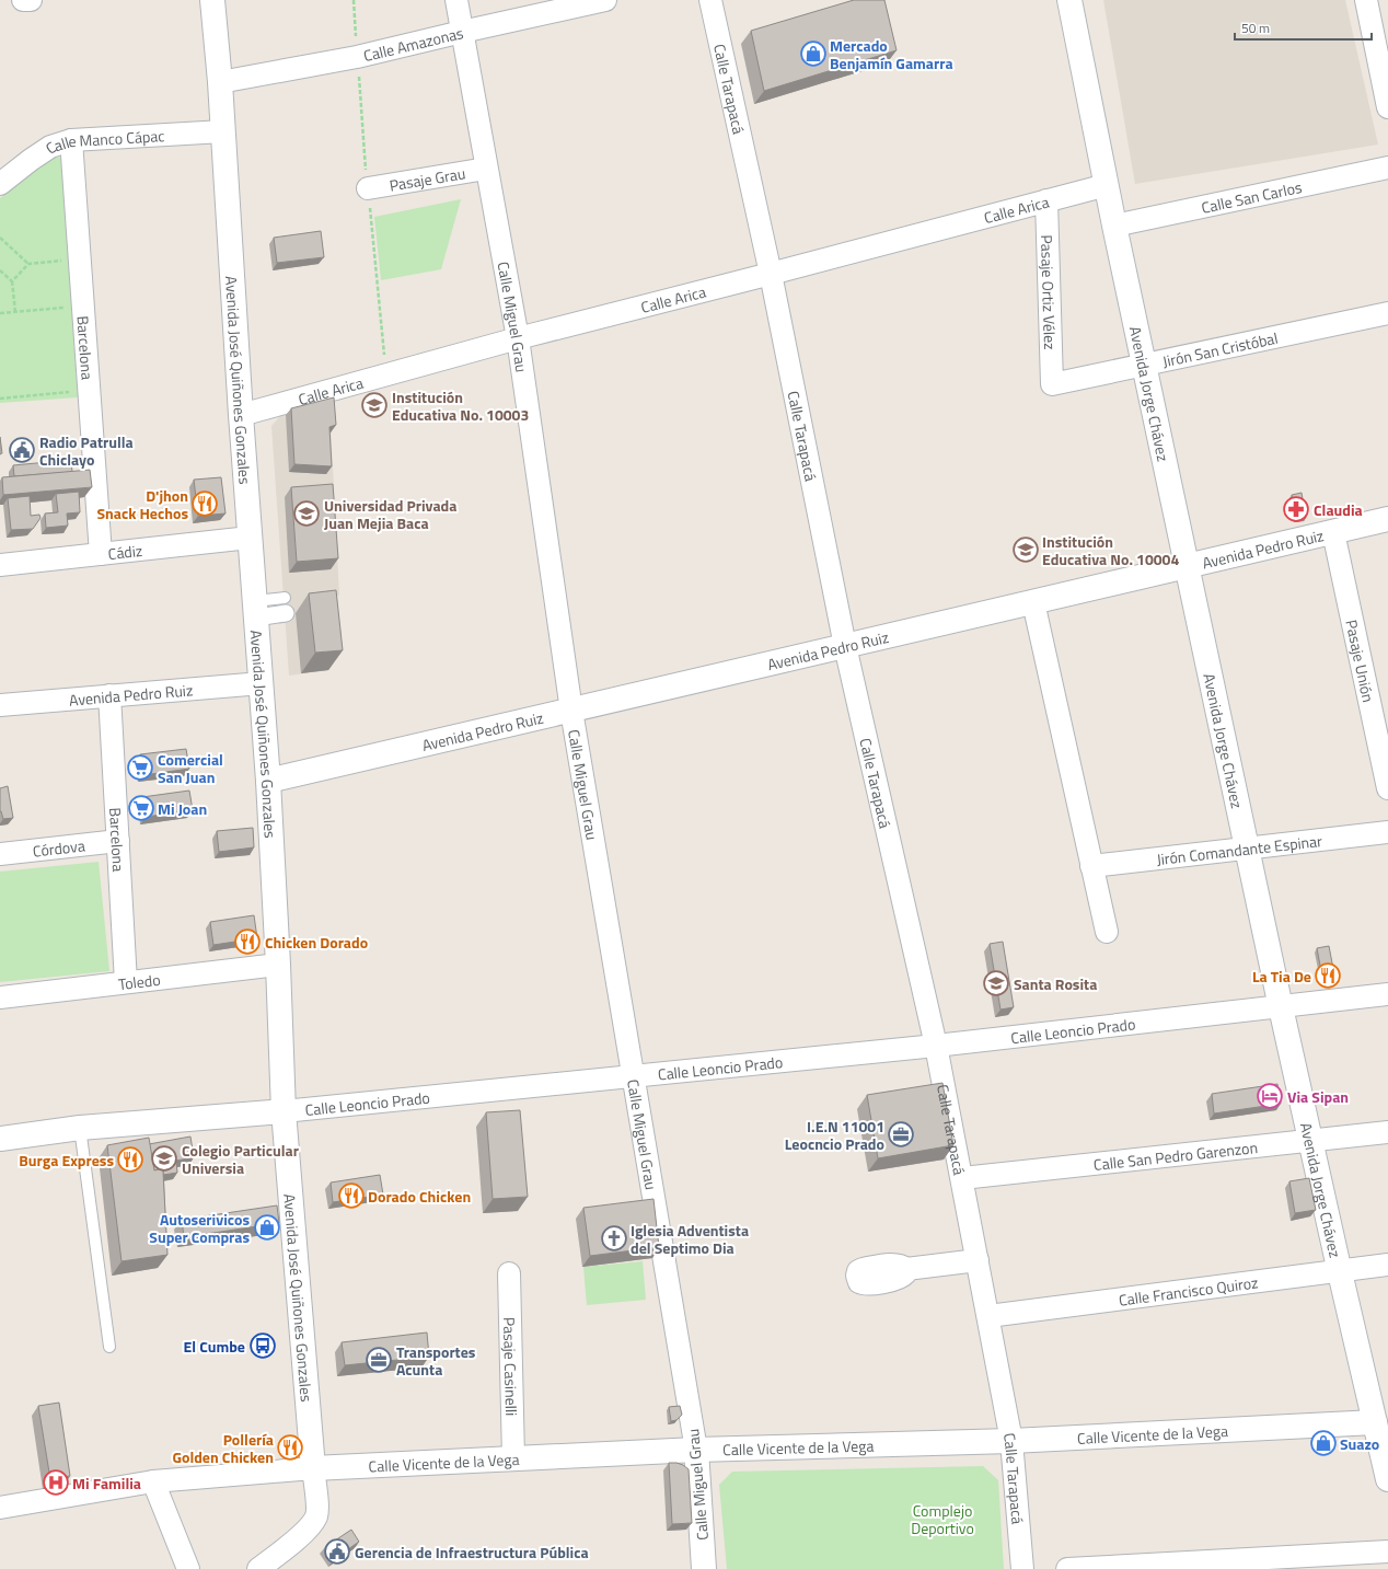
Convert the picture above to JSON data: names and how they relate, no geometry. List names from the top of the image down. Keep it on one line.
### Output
{"streets":{"street":["Calle Amazonas","Calle Tarapacá","Calle Manco Cápac","Pasaje Grau","Calle San Carlos","Calle Arica","Pasaje Ortiz Vélez","Calle Miguel Grau","Barcelona","Jirón San Cristóbal","Avenida José Quiñones Gonzales","Avenida Jorge Chávez","Avenida Pedro Ruiz","Cádiz","Pasaje Unión","Córdova","Jirón Comandante Espinar","Toledo","Calle Leoncio Prado","Calle San Pedro Garenzon","Calle Francisco Quiroz","Pasaje Casinelli","Calle Vicente de la Vega"]},"crossings":[["Calle Amazonas","Calle Miguel Grau"],["Calle Amazonas","Avenida José Quiñones Gonzales"],["Calle Tarapacá","Calle Arica"],["Calle Tarapacá","Avenida Pedro Ruiz"],["Calle Tarapacá","Calle Leoncio Prado"],["Calle Tarapacá","Calle San Pedro Garenzon"],["Calle Tarapacá","Calle Francisco Quiroz"],["Calle Tarapacá","Calle Vicente de la Vega"],["Calle Manco Cápac","Barcelona"],["Calle Manco Cápac","Avenida José Quiñones Gonzales"],["Pasaje Grau","Calle Miguel Grau"],["Calle San Carlos","Avenida Jorge Chávez"],["Calle Arica","Pasaje Ortiz Vélez"],["Calle Arica","Calle Miguel Grau"],["Calle Arica","Avenida José Quiñones Gonzales"],["Calle Arica","Avenida Jorge Chávez"],["Pasaje Ortiz Vélez","Jirón San Cristóbal"],["Calle Miguel Grau","Avenida Pedro Ruiz"],["Calle Miguel Grau","Calle Leoncio Prado"],["Calle Miguel Grau","Calle Vicente de la Vega"],["Barcelona","Avenida Pedro Ruiz"],["Barcelona","Cádiz"],["Barcelona","Córdova"],["Barcelona","Toledo"],["Jirón San Cristóbal","Avenida Jorge Chávez"],["Avenida José Quiñones Gonzales","Avenida Pedro Ruiz"],["Avenida José Quiñones Gonzales","Cádiz"],["Avenida José Quiñones Gonzales","Toledo"],["Avenida José Quiñones Gonzales","Calle Leoncio Prado"],["Avenida José Quiñones Gonzales","Calle Vicente de la Vega"],["Avenida Jorge Chávez","Avenida Pedro Ruiz"],["Avenida Jorge Chávez","Jirón Comandante Espinar"],["Avenida Jorge Chávez","Calle Leoncio Prado"],["Avenida Jorge Chávez","Calle San Pedro Garenzon"],["Avenida Jorge Chávez","Calle Francisco Quiroz"],["Avenida Jorge Chávez","Calle Vicente de la Vega"],["Avenida Pedro Ruiz","Pasaje Unión"],["Pasaje Casinelli","Calle Vicente de la Vega"]],"parks":["Complejo Deportivo"],"places":{"shop":["Mercado Benjamín Gamarra","Autoserivicos Super Compras","Suazo"],"school or university":["Institución Educativa No. 10003","Universidad Privada Juan Mejia Baca","Institución Educativa No. 10004","Santa Rosita","Colegio Particular Universia"],"public building":["Radio Patrulla Chiclayo","Gerencia de Infraestructura Pública"],"restaurant":["D'jhon Snack Hechos","Chicken Dorado","La Tia De","Burga Express","Dorado Chicken","Pollería Golden Chicken"],"pharmacy":["Claudia"],"supermarket":["Comercial San Juan","Mi Joan"],"hotel":["Via Sipan"],"office":["I.E.N 11001 Leocncio Prado","Transportes Acunta"],"church":["Iglesia Adventista del Septimo Dia"],"bus stop":["El Cumbe"],"hospital":["Mi Familia"]},"scale_bar":"50 m"}
